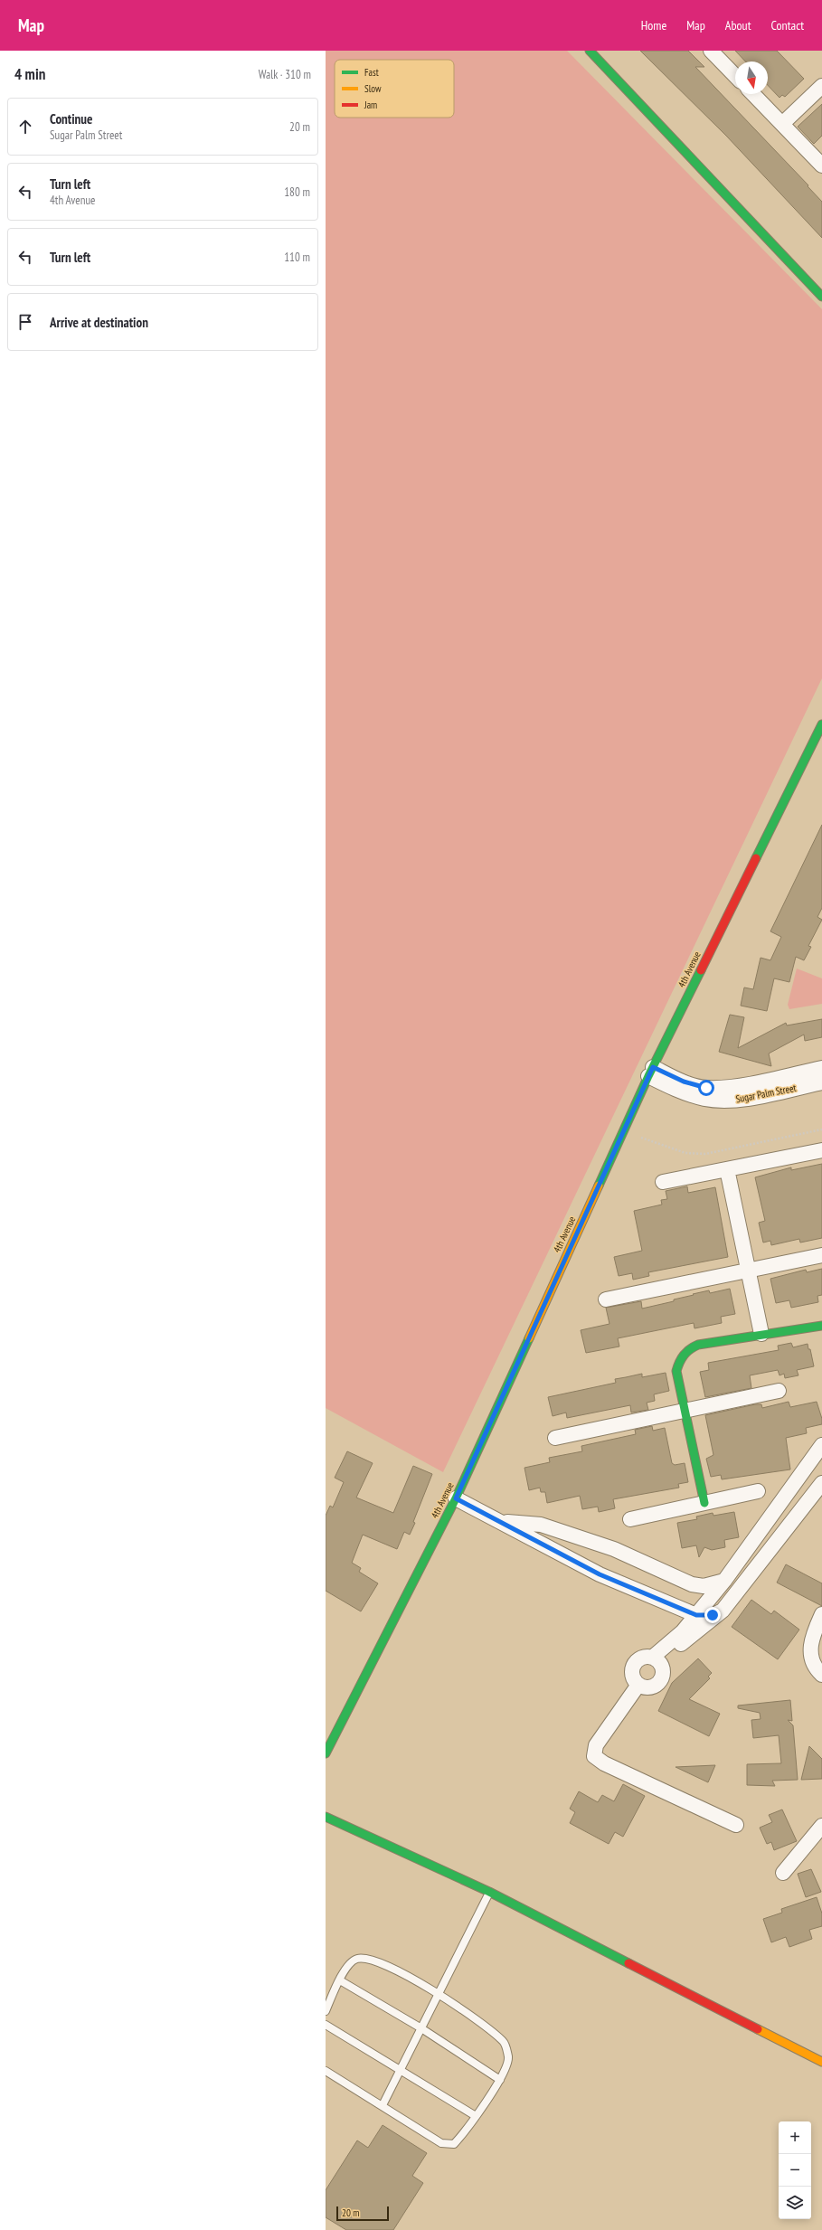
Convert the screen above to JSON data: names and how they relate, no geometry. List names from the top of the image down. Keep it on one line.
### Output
{"streets":{"street":["4th Avenue","Sugar Palm Street"]},"crossings":[["4th Avenue","Sugar Palm Street"]],"legend":["Fast","Slow","Jam"],"scale_bar":"20 m","north":"bottom","page":{"header":"Map","nav":["Home","Map","About","Contact"],"heading":["4 min","Walk · 310 m"],"list":[["Continue","Sugar Palm Street","20 m"],["Turn left","4th Avenue","180 m"],["Turn left","110 m"],"Arrive at destination"],"map_buttons":["+","−"],"scale":"20 m"}}
